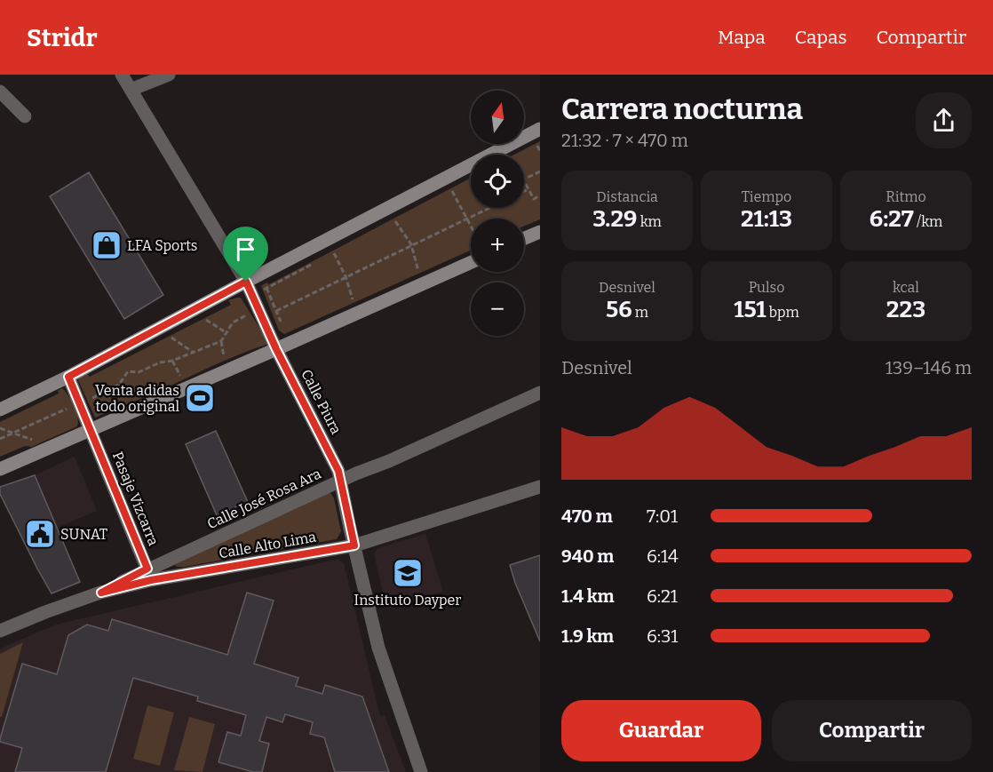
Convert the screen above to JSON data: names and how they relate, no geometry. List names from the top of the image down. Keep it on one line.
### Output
{"streets":{"street":["Calle Piura","Pasaje Vizcarra","Calle José Rosa Ara","Calle Alto Lima"]},"crossings":[["Calle Piura","Calle José Rosa Ara"],["Calle Piura","Calle Alto Lima"],["Pasaje Vizcarra","Calle José Rosa Ara"],["Pasaje Vizcarra","Calle Alto Lima"],["Calle José Rosa Ara","Calle Alto Lima"]],"places":{"shop":["LFA Sports"],"sports":["Venta adidas todo original"],"public building":["SUNAT"],"school or university":["Instituto Dayper"]},"north":"top","page":{"header":"Stridr","nav":["Mapa","Capas","Compartir"],"heading":["Carrera nocturna","21:32 · 7 × 470 m"],"map_buttons":["+","−"],"stats":[["Distancia","3.29 km"],["Tiempo","21:13"],["Ritmo","6:27 /km"],["Desnivel","56 m"],["Pulso","151 bpm"],["kcal","223"]],"chart":["Desnivel","139–146 m"],"list":[{"name":"470 m","note":"7:01"},{"name":"940 m","note":"6:14"},{"name":"1.4 km","note":"6:21"},{"name":"1.9 km","note":"6:31"}],"buttons":["Guardar","Compartir"]}}
